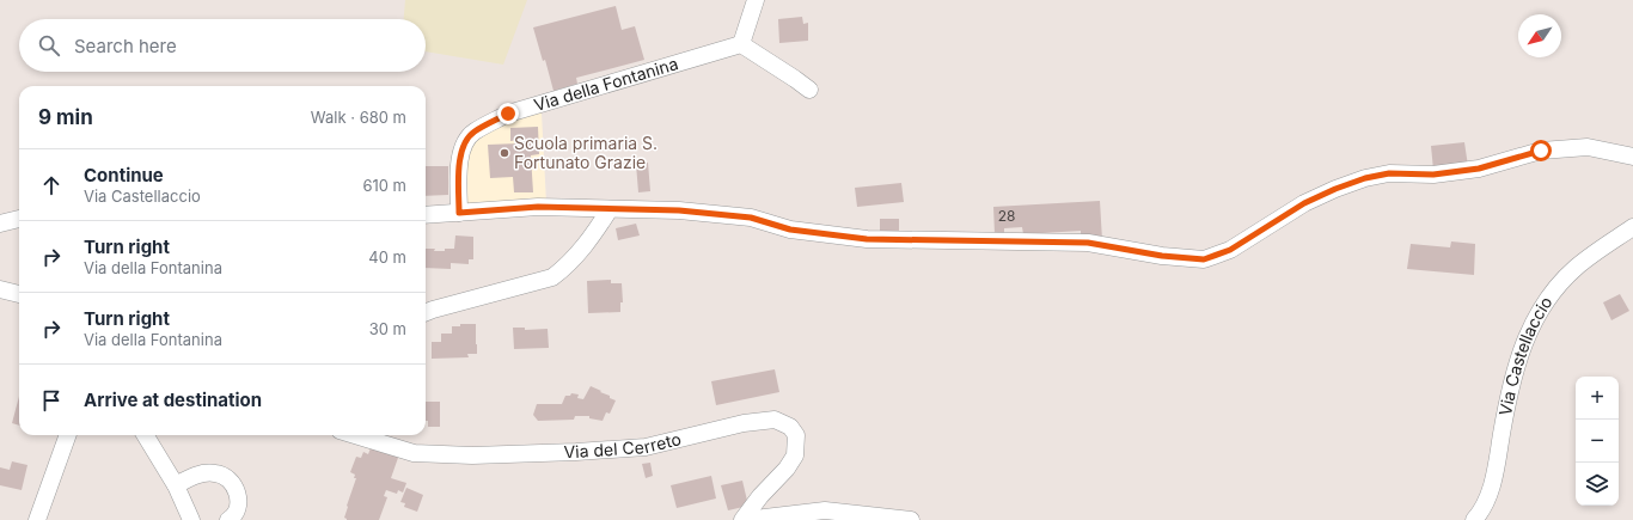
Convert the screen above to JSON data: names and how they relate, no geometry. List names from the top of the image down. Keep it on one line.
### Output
{"streets":{"street":["Via della Fontanina","Via Castellaccio","Via del Cerreto"]},"places":["Scuola primaria S. Fortunato Grazie"],"house_numbers":["28"],"north":"bottom left","page":{"search":"Search here","heading":["9 min","Walk · 680 m"],"list":[["Continue","Via Castellaccio","610 m"],["Turn right","Via della Fontanina","40 m"],["Turn right","Via della Fontanina","30 m"],"Arrive at destination"],"map_buttons":["+","−"]}}
